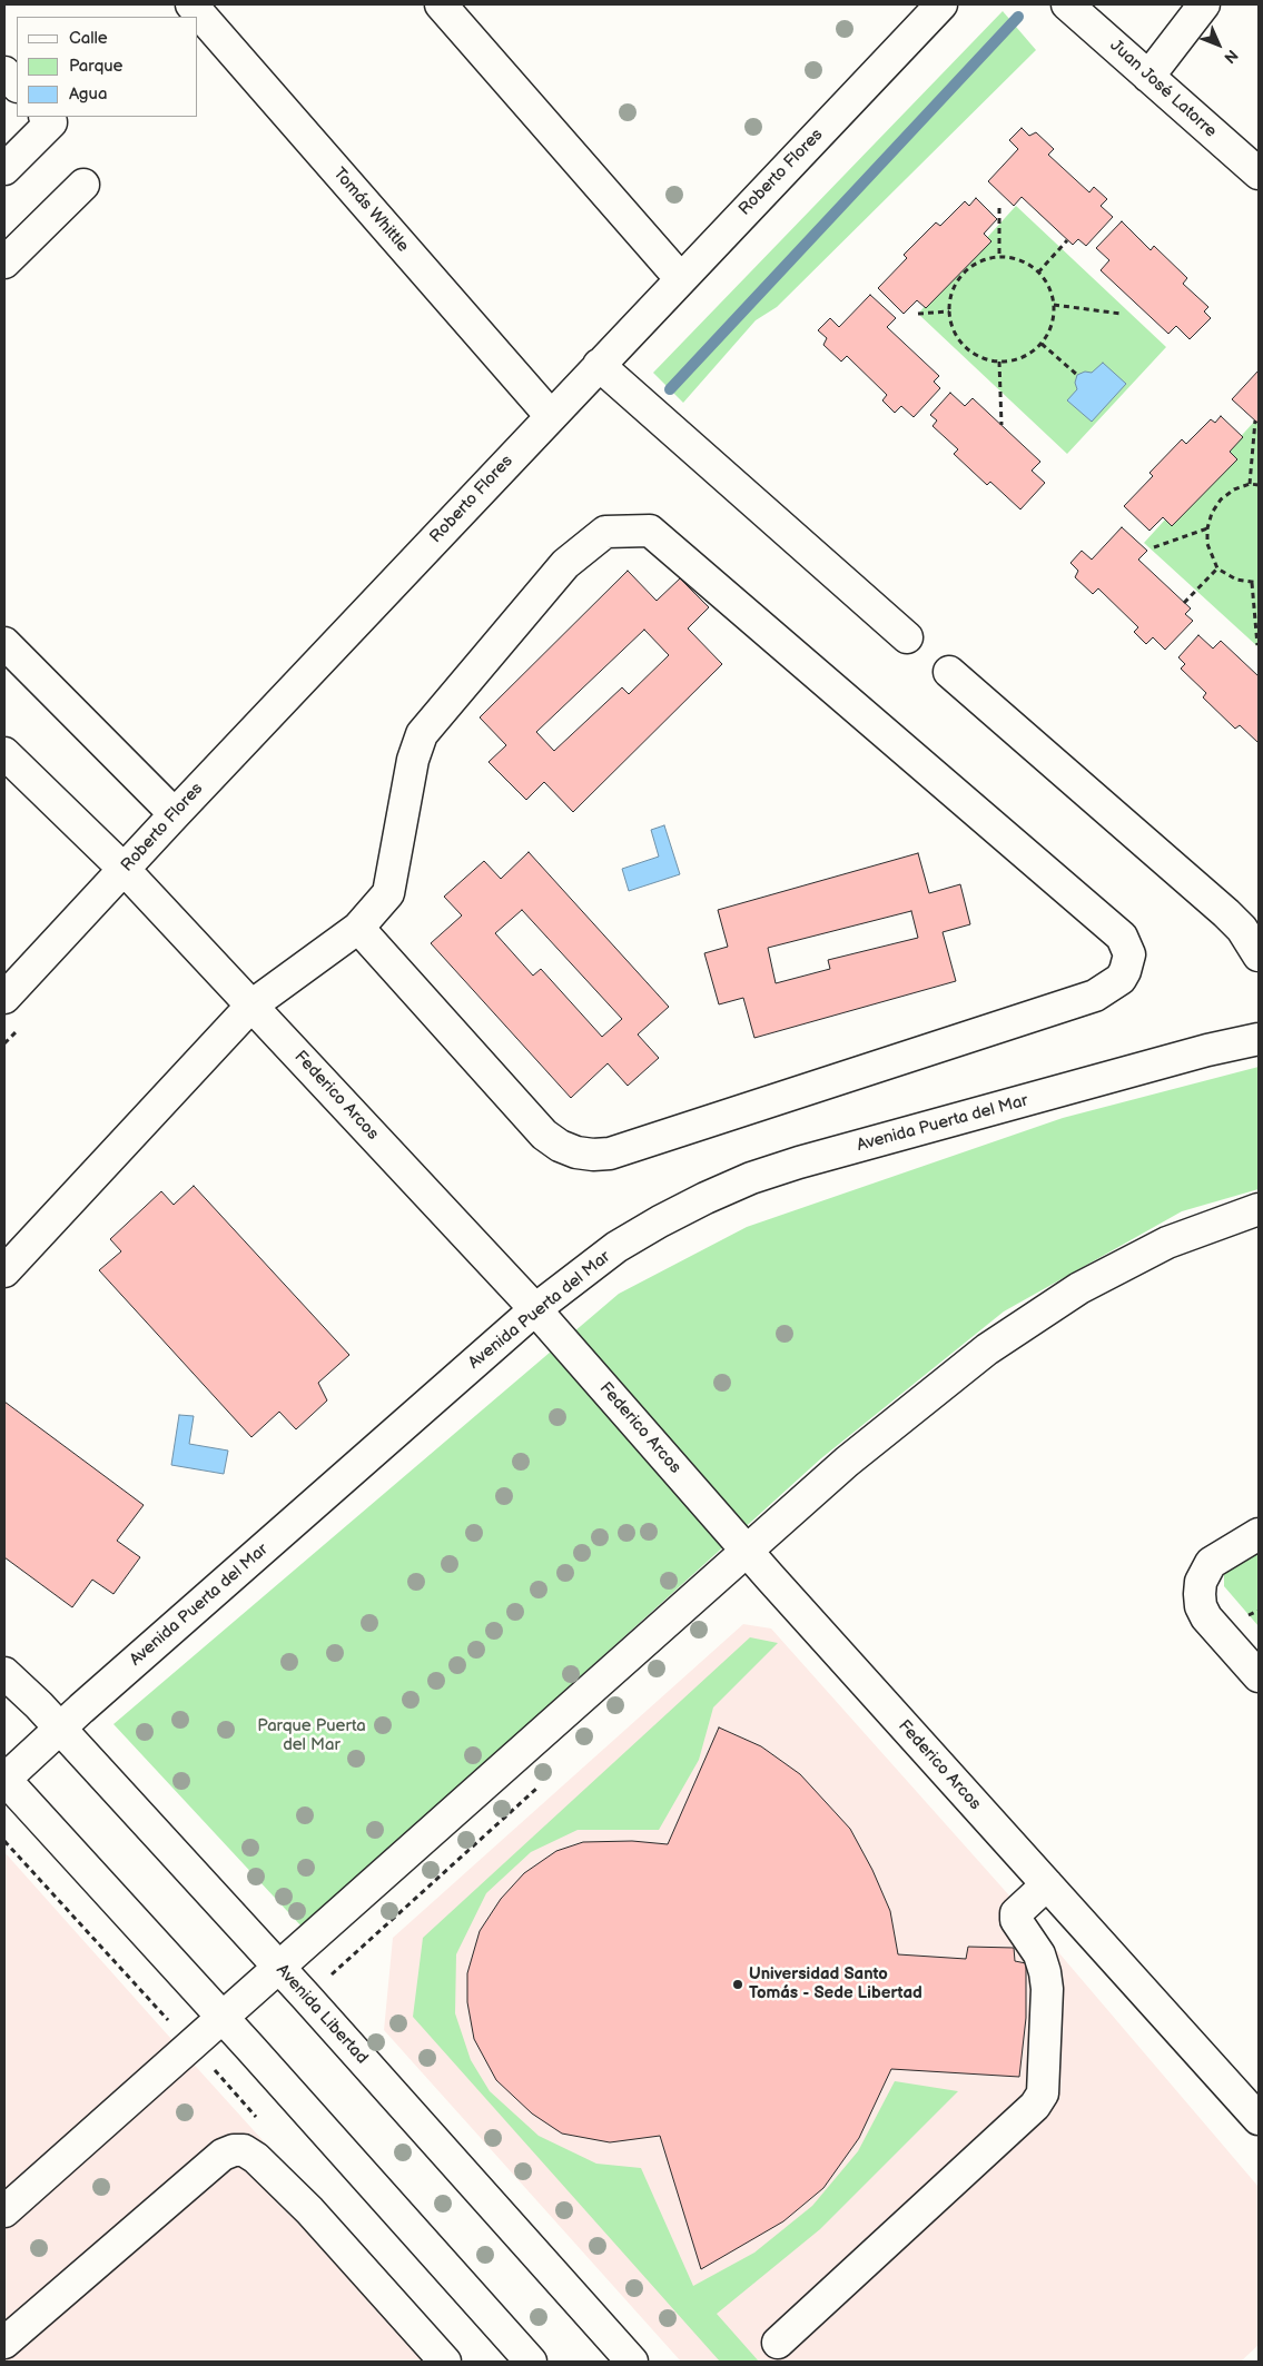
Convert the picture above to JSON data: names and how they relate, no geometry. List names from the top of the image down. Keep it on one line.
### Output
{"streets":{"street":["Juan José Latorre","Roberto Flores","Tomás Whittle","Federico Arcos","Avenida Puerta del Mar","Avenida Libertad"]},"crossings":[["Roberto Flores","Tomás Whittle"],["Roberto Flores","Federico Arcos"],["Federico Arcos","Avenida Puerta del Mar"],["Avenida Puerta del Mar","Avenida Libertad"]],"parks":["Parque Puerta del Mar"],"places":["Universidad Santo Tomás - Sede Libertad"],"legend":["Calle","Parque","Agua"],"north":"bottom right"}
